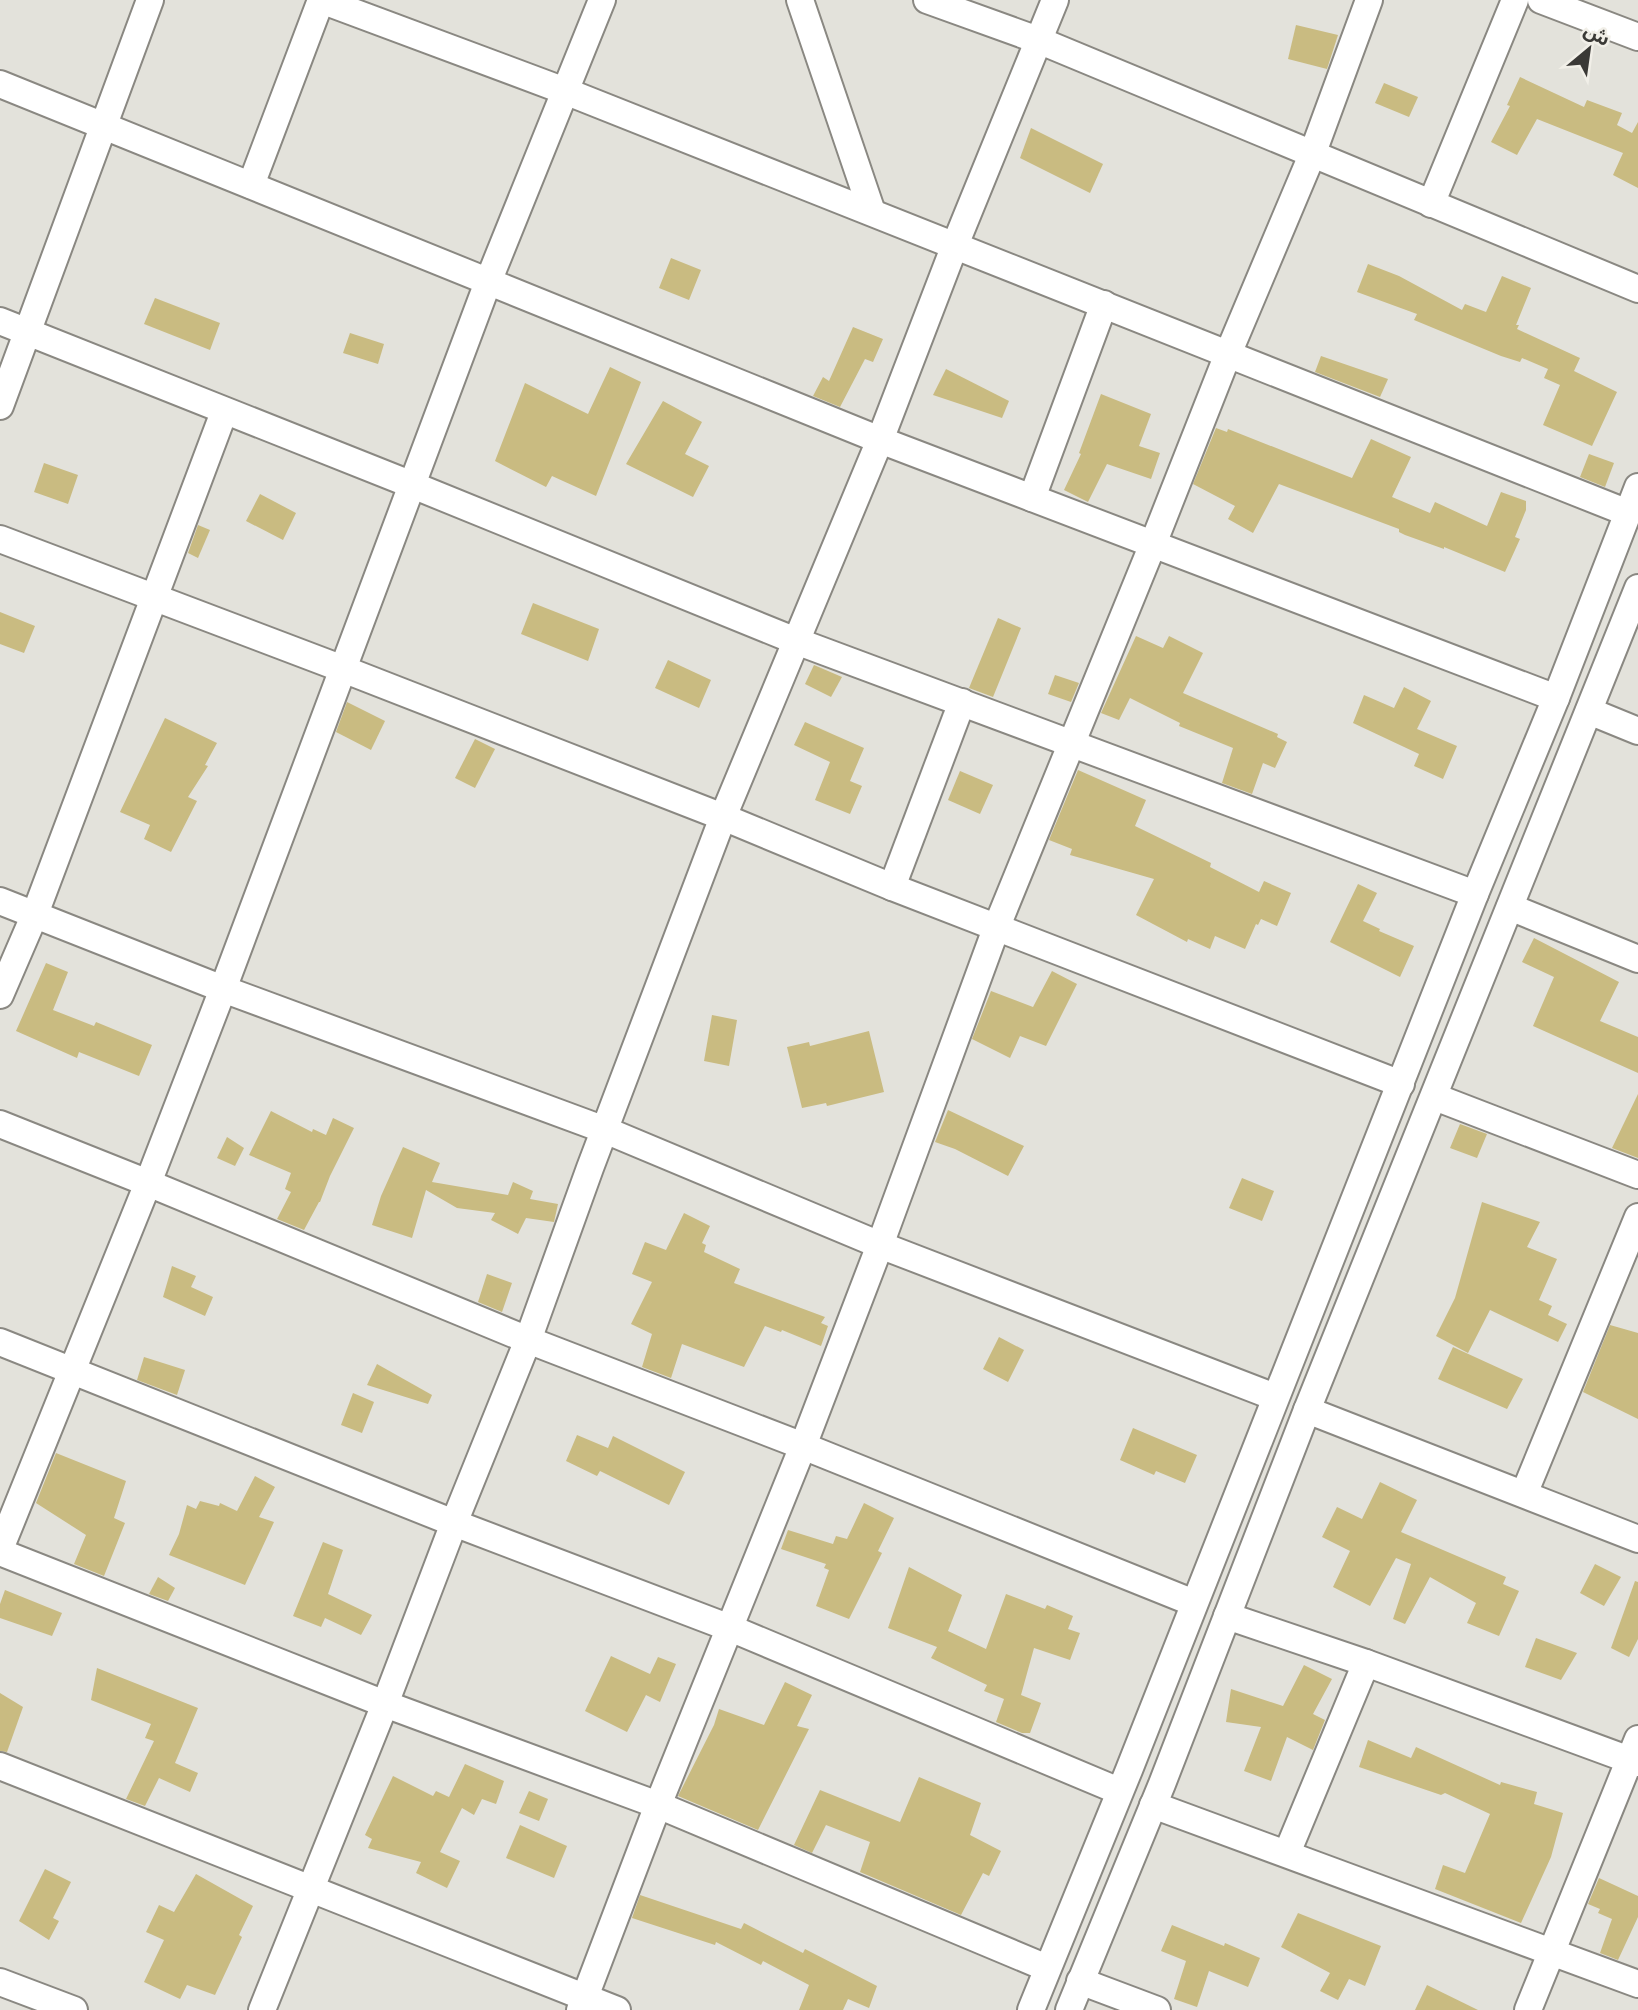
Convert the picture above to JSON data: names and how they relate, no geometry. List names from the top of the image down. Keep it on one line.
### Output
{"north":"top right"}
